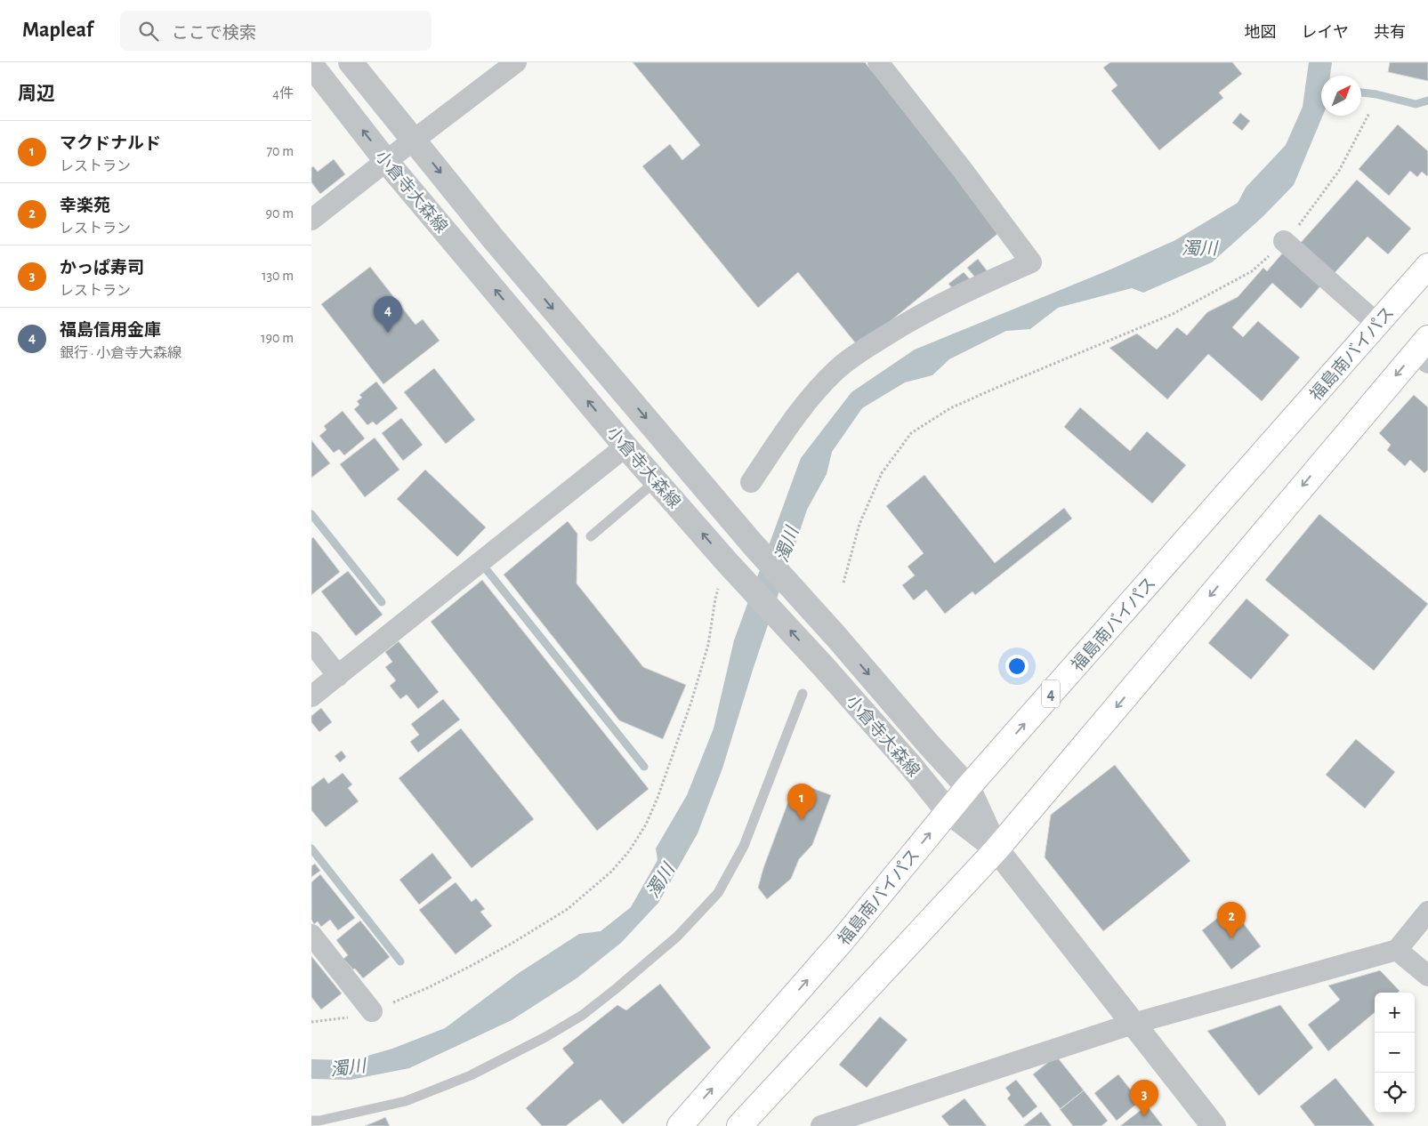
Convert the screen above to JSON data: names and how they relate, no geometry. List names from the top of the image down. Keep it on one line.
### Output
{"streets":{"highway":["福島南バイパス","4"],"street":["小倉寺大森線"]},"crossings":[["小倉寺大森線","福島南バイパス"]],"water":["濁川"],"north":"top right","page":{"header":"Mapleaf","search":"ここで検索","nav":["地図","レイヤ","共有"],"heading":["周辺","4件"],"list":[{"mark":"1","name":"マクドナルド","note":"レストラン","value":"70 m"},{"mark":"2","name":"幸楽苑","note":"レストラン","value":"90 m"},{"mark":"3","name":"かっぱ寿司","note":"レストラン","value":"130 m"},{"mark":"4","name":"福島信用金庫","note":"銀行 · 小倉寺大森線","value":"190 m"}],"pins":["4","1","2","3"],"map_buttons":["+","−"]}}
